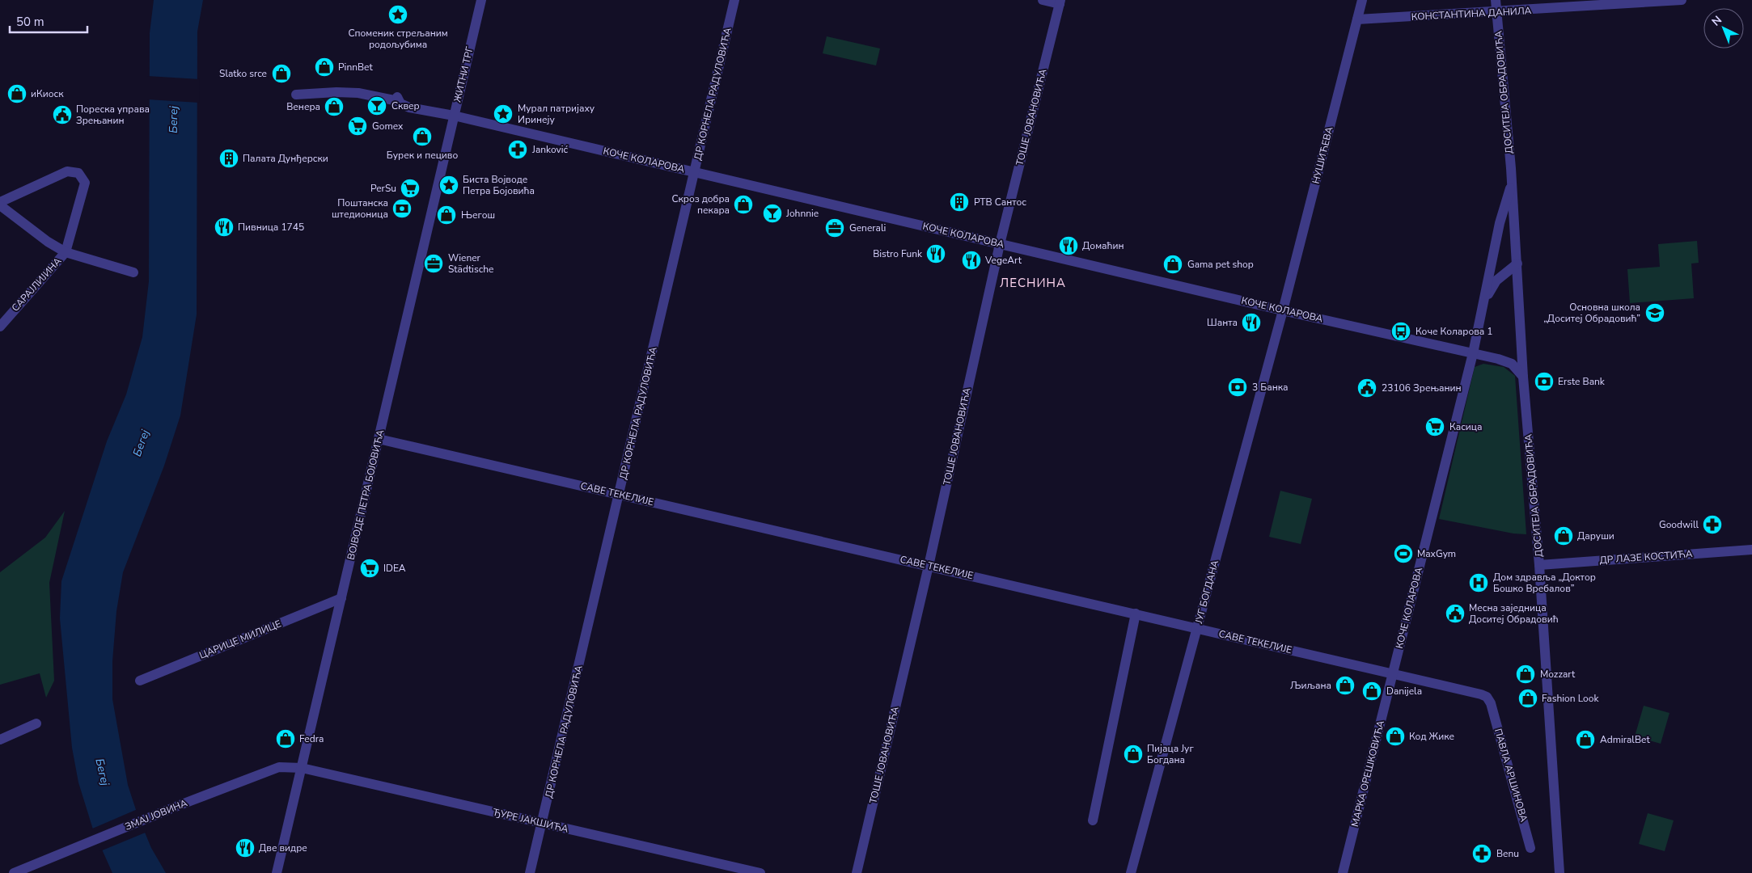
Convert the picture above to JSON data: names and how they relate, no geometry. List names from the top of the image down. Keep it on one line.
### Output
{"streets":{"street":["КОНСТАНТИНА ДАНИЛА","ЖИТНИ ТРГ","ДОСИТЕЈА ОБРАДОВИЋА","ДР КОРНЕЛА РАДУЛОВИЋА","ТОШЕ ЈОВАНОВИЋА","НУШИЋЕВА","КОЧЕ КОЛАРОВА","САРАЈЛИЈИНА","САВЕ ТЕКЕЛИЈЕ","ВОЈВОДЕ ПЕТРА БОЈОВИЋА","ДР ЛАЗЕ КОСТИЋА","ЈУГ БОГДАНА","ЦАРИЦЕ МИЛИЦЕ","МАРКА ОРЕШКОВИЋА","ПАВЛА АРШИНОВА","ЗМАЈ ЈОВИНА","ЂУРЕ ЈАКШИЋА"]},"crossings":[["КОНСТАНТИНА ДАНИЛА","ДОСИТЕЈА ОБРАДОВИЋА"],["КОНСТАНТИНА ДАНИЛА","НУШИЋЕВА"],["ЖИТНИ ТРГ","КОЧЕ КОЛАРОВА"],["ЖИТНИ ТРГ","ВОЈВОДЕ ПЕТРА БОЈОВИЋА"],["ДОСИТЕЈА ОБРАДОВИЋА","КОЧЕ КОЛАРОВА"],["ДОСИТЕЈА ОБРАДОВИЋА","ДР ЛАЗЕ КОСТИЋА"],["ДР КОРНЕЛА РАДУЛОВИЋА","КОЧЕ КОЛАРОВА"],["ДР КОРНЕЛА РАДУЛОВИЋА","САВЕ ТЕКЕЛИЈЕ"],["ДР КОРНЕЛА РАДУЛОВИЋА","ЂУРЕ ЈАКШИЋА"],["ТОШЕ ЈОВАНОВИЋА","КОЧЕ КОЛАРОВА"],["ТОШЕ ЈОВАНОВИЋА","САВЕ ТЕКЕЛИЈЕ"],["НУШИЋЕВА","КОЧЕ КОЛАРОВА"],["НУШИЋЕВА","ЈУГ БОГДАНА"],["КОЧЕ КОЛАРОВА","САВЕ ТЕКЕЛИЈЕ"],["КОЧЕ КОЛАРОВА","ВОЈВОДЕ ПЕТРА БОЈОВИЋА"],["КОЧЕ КОЛАРОВА","ЈУГ БОГДАНА"],["КОЧЕ КОЛАРОВА","МАРКА ОРЕШКОВИЋА"],["САВЕ ТЕКЕЛИЈЕ","ВОЈВОДЕ ПЕТРА БОЈОВИЋА"],["САВЕ ТЕКЕЛИЈЕ","ЈУГ БОГДАНА"],["САВЕ ТЕКЕЛИЈЕ","МАРКА ОРЕШКОВИЋА"],["САВЕ ТЕКЕЛИЈЕ","ПАВЛА АРШИНОВА"],["ВОЈВОДЕ ПЕТРА БОЈОВИЋА","ЦАРИЦЕ МИЛИЦЕ"],["ВОЈВОДЕ ПЕТРА БОЈОВИЋА","ЗМАЈ ЈОВИНА"],["ВОЈВОДЕ ПЕТРА БОЈОВИЋА","ЂУРЕ ЈАКШИЋА"],["ЗМАЈ ЈОВИНА","ЂУРЕ ЈАКШИЋА"]],"districts":["ЛЕСНИНА"],"water":["Бегеј"],"places":{"place":["Споменик стрељаним родољубима","Мурал патријаху Иринеју","Биста Војводе Петра Бојовића"],"shop":["PinnBet","Slatko srce","иКиоск","Венера","Бурек и пециво","Скроз добра пекара","Његош","Gama pet shop","Даруши","Mozzart","Љиљана","Danijela","Fashion Look","Код Жике","Fedra","AdmiralBet","Пијаца Југ Богдана"],"bar":["Сквер","Johnnie"],"public building":["Пореска управа Зрењанин","23106 Зрењанин","Месна заједница Доситеј Обрадовић"],"supermarket":["Gomex","PerSu","Касица","IDEA"],"pharmacy":["Janković","Goodwill","Benu"],"building":["Палата Дунђерски","РТВ Сантос"],"bank":["Поштанска штедионица","Erste Bank","3 Банка"],"restaurant":["Пивница 1745","Домаћин","Bistro Funk","VegeArt","Шанта","Две видре"],"office":["Generali","Wiener Städtische"],"school or university":["Основна школа „Доситеј Обрадовић”"],"bus stop":["Коче Коларова 1"],"sports":["MaxGym"],"hospital":["Дом здравља „Доктор Бошко Вребалов”"]},"scale_bar":"50 m","north":"top left"}
